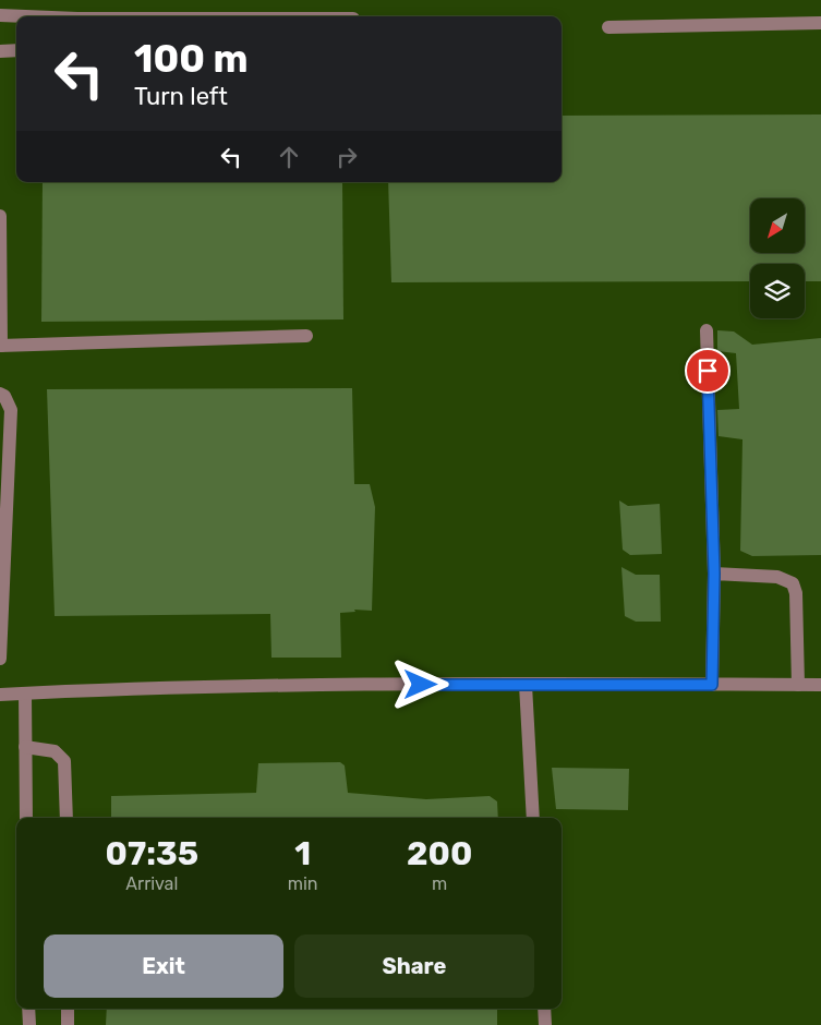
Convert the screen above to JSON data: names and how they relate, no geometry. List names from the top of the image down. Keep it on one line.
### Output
{"north":"bottom left","page":{"turn":["100 m","Turn left"],"eta":["07:35","Arrival","1","min","200","m"],"buttons":["Exit","Share"]}}
